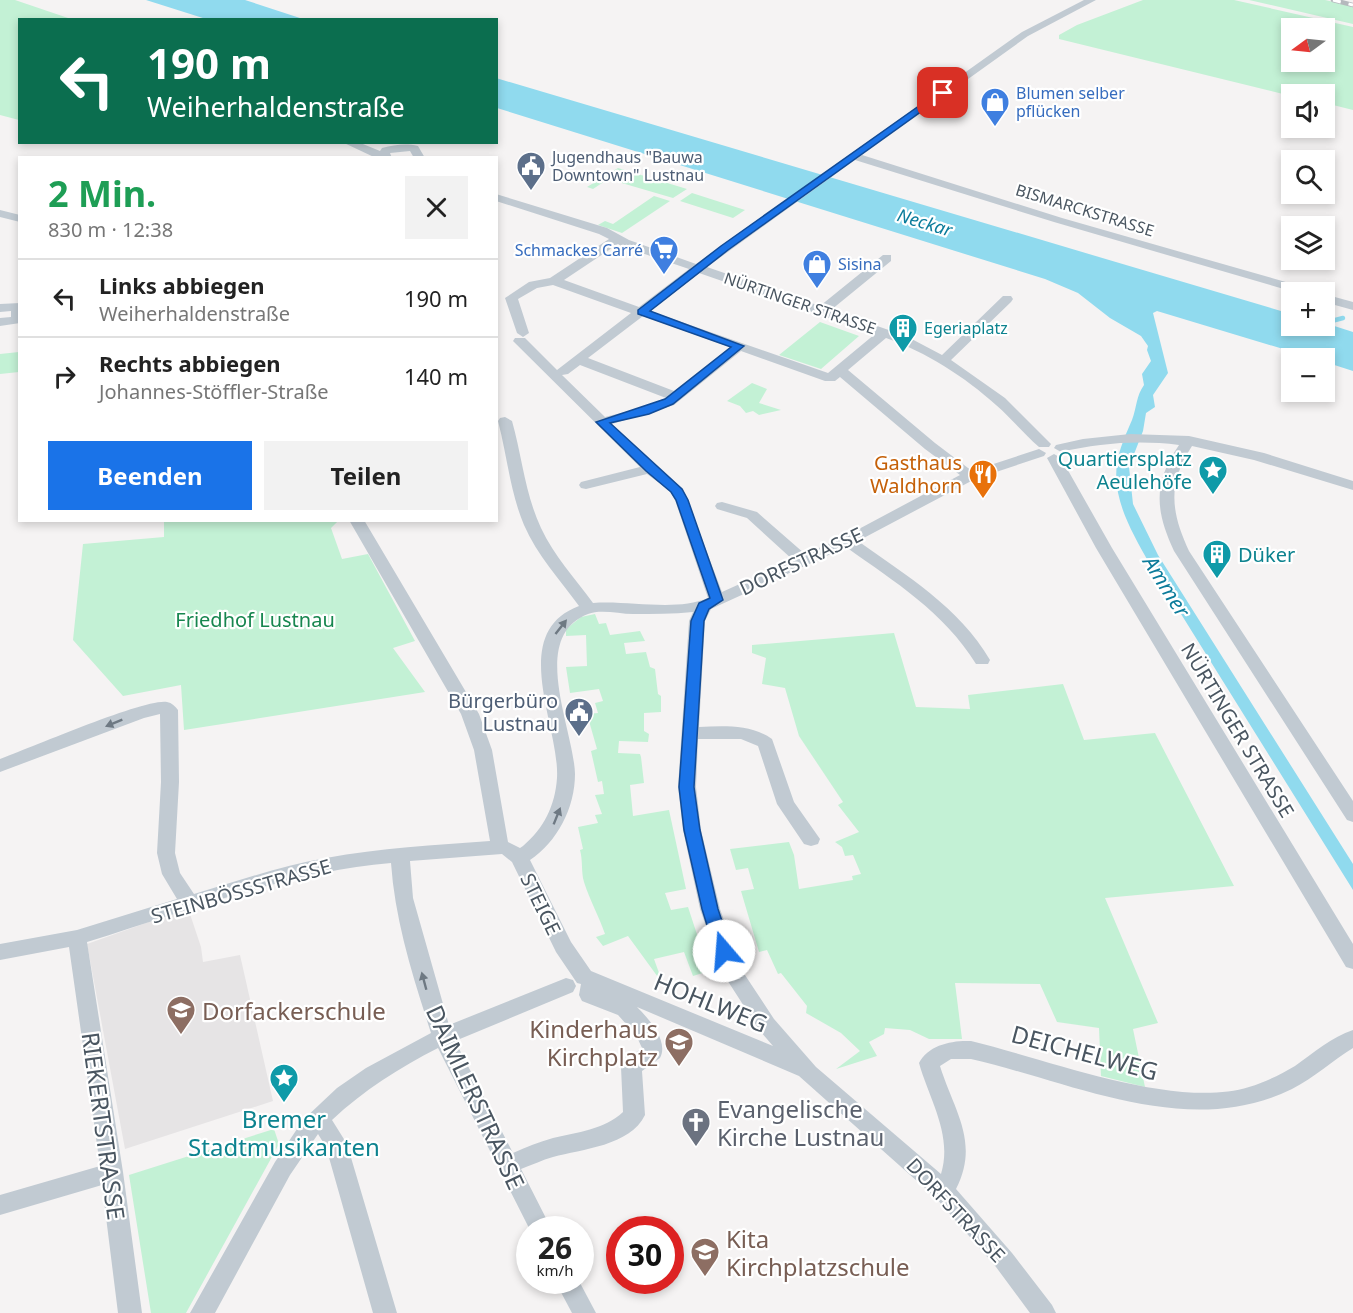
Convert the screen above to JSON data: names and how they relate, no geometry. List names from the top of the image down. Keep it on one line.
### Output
{"streets":{"street":["BISMARCKSTRASSE","NÜRTINGER STRASSE","DORFSTRASSE","STEINBÖSSSTRASSE","STEIGE","HOHLWEG","DEICHELWEG","DAIMLERSTRASSE","RIEKERTSTRASSE"]},"crossings":[["NÜRTINGER STRASSE","DORFSTRASSE"],["DORFSTRASSE","STEIGE"],["DORFSTRASSE","HOHLWEG"],["DORFSTRASSE","DEICHELWEG"],["STEINBÖSSSTRASSE","DAIMLERSTRASSE"],["STEINBÖSSSTRASSE","RIEKERTSTRASSE"],["STEIGE","HOHLWEG"]],"one_way":["STEIGE","DAIMLERSTRASSE"],"water":["Neckar","Ammer"],"parks":["Friedhof Lustnau"],"places":{"shop":["Blumen selber pflücken","Sisina"],"public building":["Jugendhaus \"Bauwa Downtown\" Lustnau","Bürgerbüro Lustnau"],"supermarket":["Schmackes Carré"],"building":["Egeriaplatz","Düker"],"place":["Quartiersplatz Aeulehöfe","Bremer Stadtmusikanten"],"restaurant":["Gasthaus Waldhorn"],"school or university":["Dorfackerschule","Kinderhaus Kirchplatz","Kita Kirchplatzschule"],"church":["Evangelische Kirche Lustnau"]},"north":"left","page":{"map_buttons":["+","−"],"turn":["190 m","Weiherhaldenstraße"],"heading":["2 Min.","830 m · 12:38"],"list":[{"name":"Links abbiegen","note":"Weiherhaldenstraße","value":"190 m"},{"name":"Rechts abbiegen","note":"Johannes-Stöffler-Straße","value":"140 m"}],"buttons":["Beenden","Teilen"],"speed":"26 km/h","limit":"30"}}
